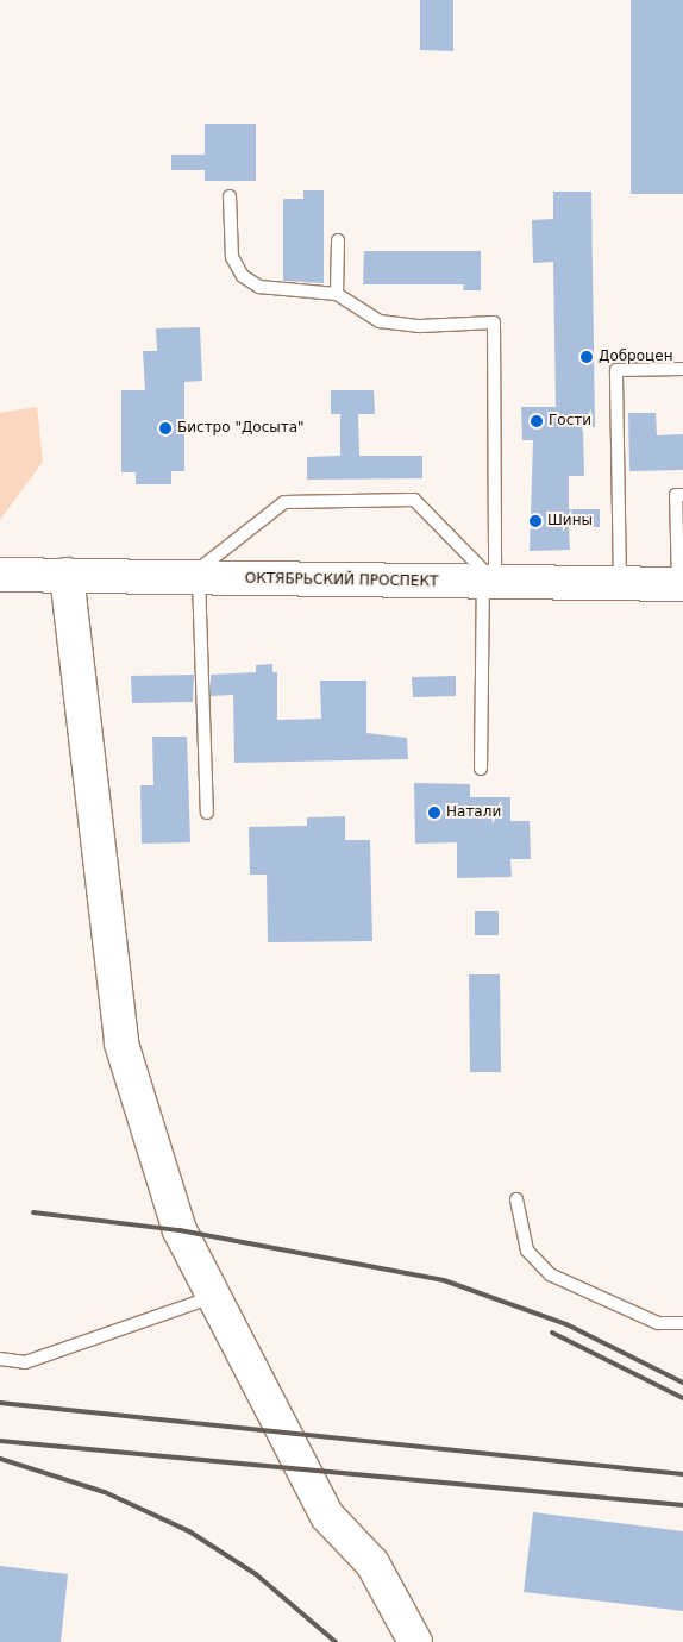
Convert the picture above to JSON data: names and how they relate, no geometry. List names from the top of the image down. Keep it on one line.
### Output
{"streets":{"street":["ОКТЯБРЬСКИЙ ПРОСПЕКТ"]},"places":["Доброцен","Гости","Бистро \"Досыта\"","Шины","Натали"]}
